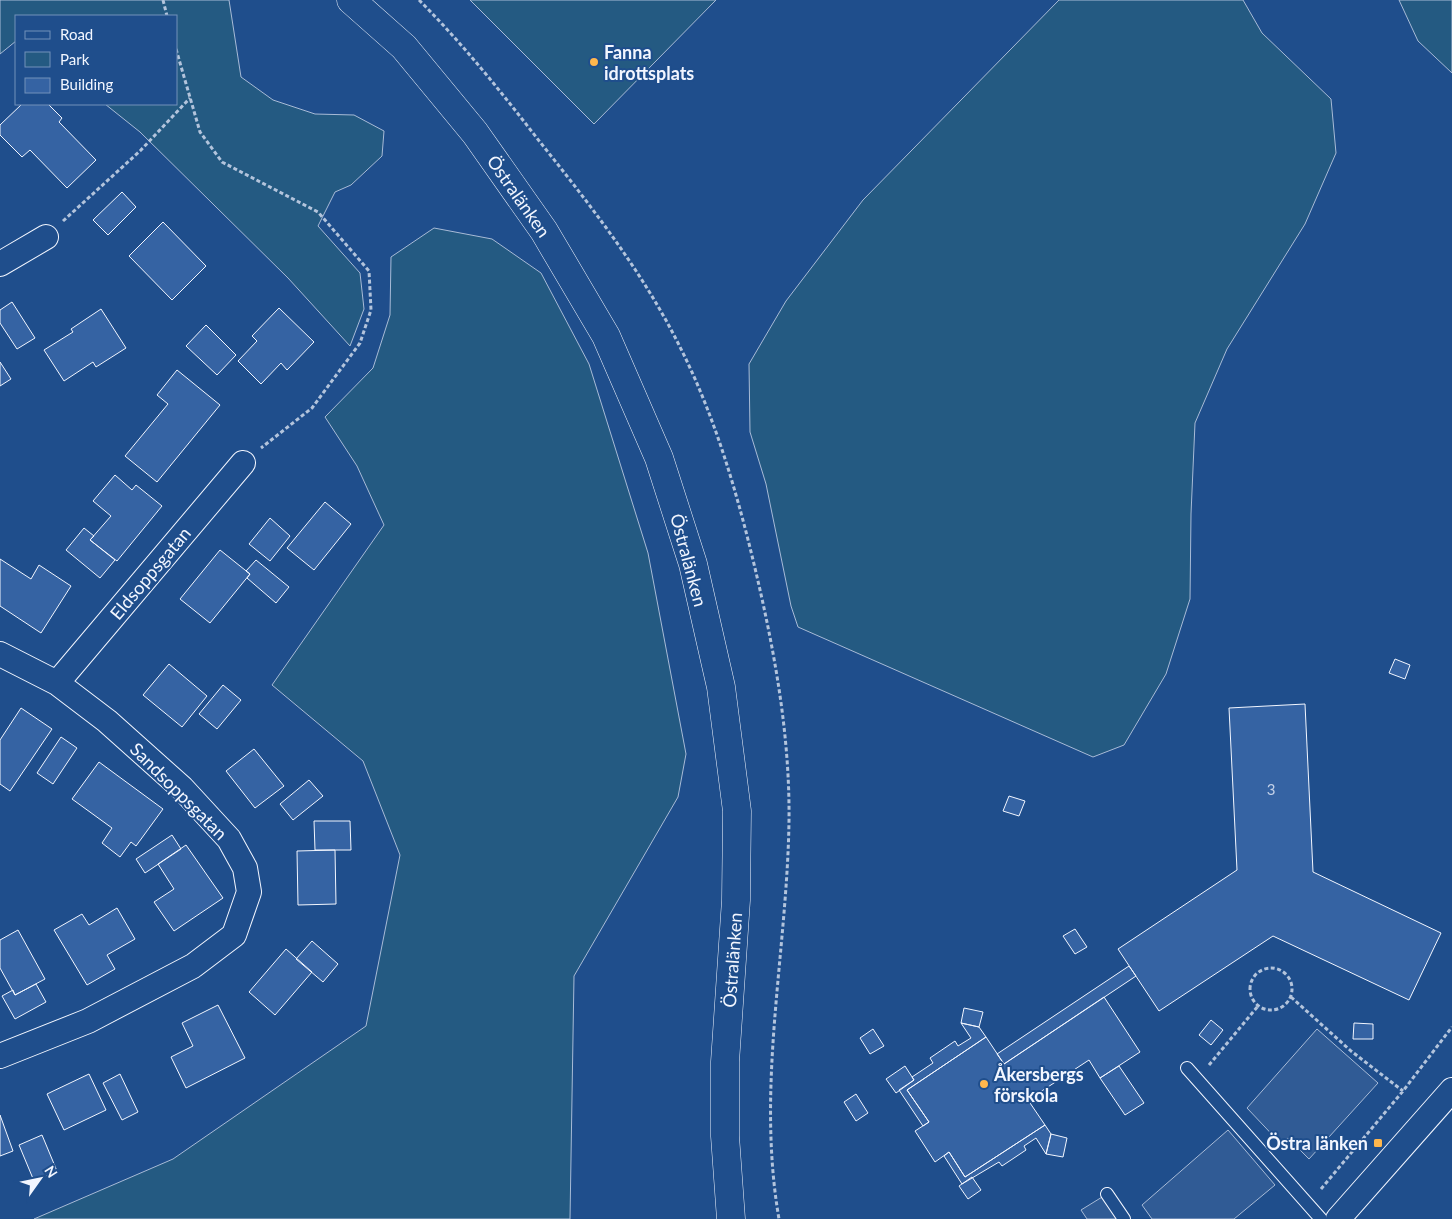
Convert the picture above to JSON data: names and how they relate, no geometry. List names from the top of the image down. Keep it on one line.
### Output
{"streets":{"street":["Östralänken","Eldsoppsgatan","Sandsoppsgatan"]},"crossings":[["Eldsoppsgatan","Sandsoppsgatan"]],"places":{"other":["Fanna idrottsplats","Åkersbergs förskola"],"transit":["Östra länken"]},"house_numbers":["3"],"legend":["Road","Park","Building"],"north":"top right"}
